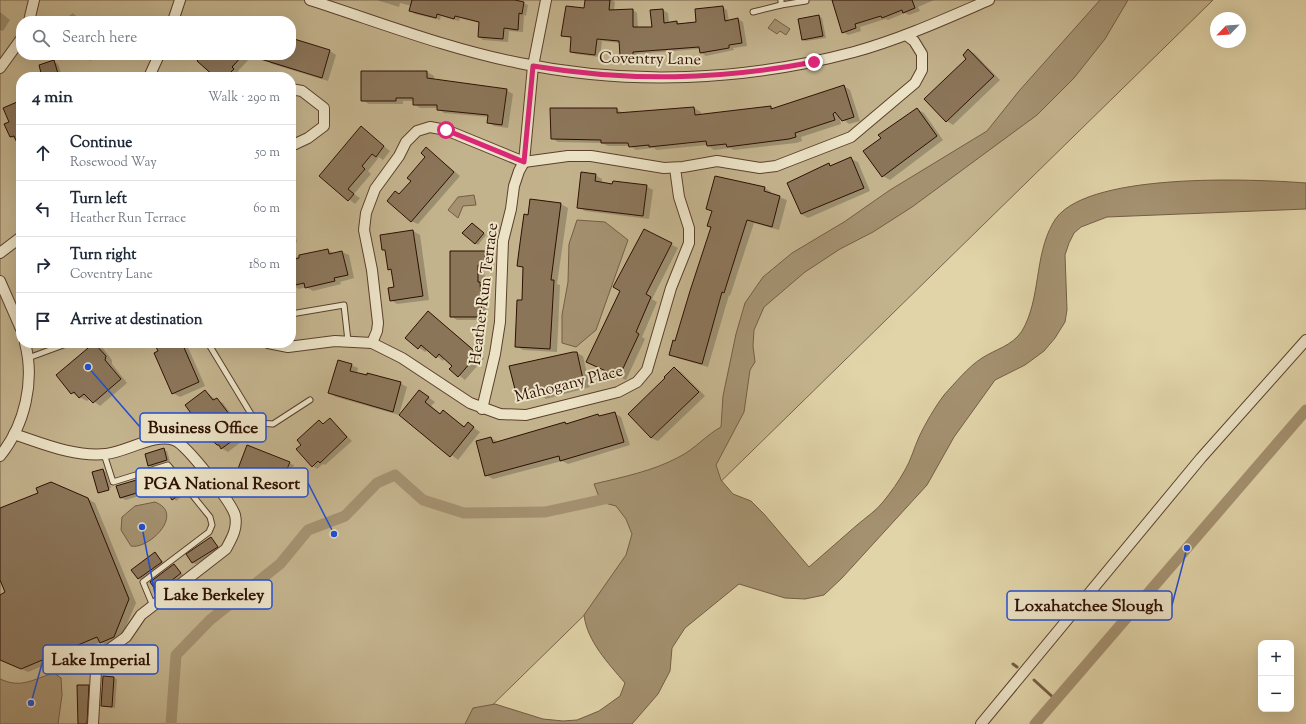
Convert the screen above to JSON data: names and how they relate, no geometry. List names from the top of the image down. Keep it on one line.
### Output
{"streets":{"street":["Coventry Lane","Heather Run Terrace","Mahogany Place"]},"crossings":[["Coventry Lane","Heather Run Terrace"],["Heather Run Terrace","Mahogany Place"]],"places":["Business Office","Lake Berkeley","PGA National Resort","Loxahatchee Slough","Lake Imperial"],"north":"bottom left","page":{"search":"Search here","heading":["4 min","Walk · 290 m"],"list":[["Continue","Rosewood Way","50 m"],["Turn left","Heather Run Terrace","60 m"],["Turn right","Coventry Lane","180 m"],"Arrive at destination"],"map_buttons":["+","−"]}}
